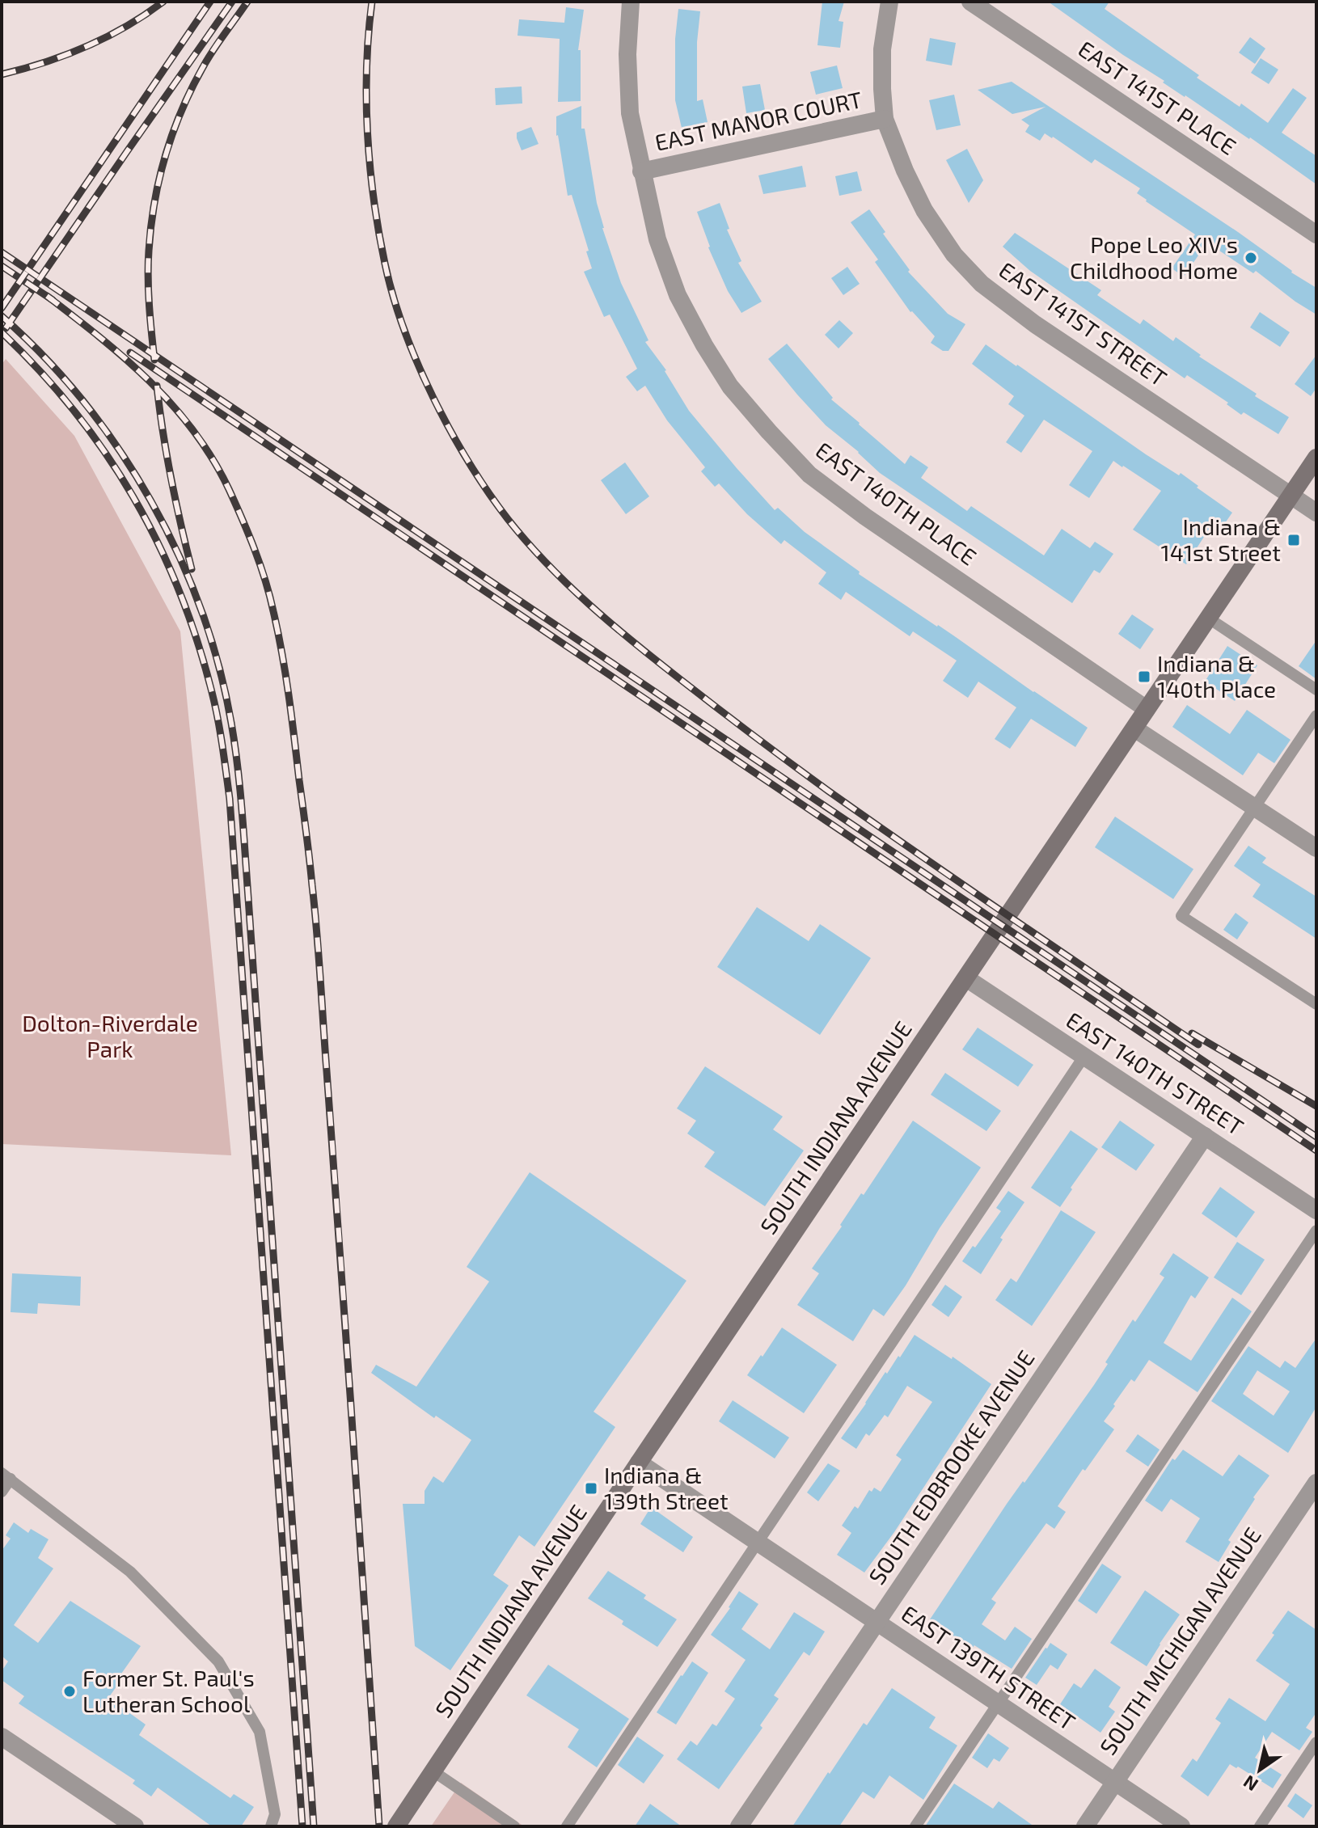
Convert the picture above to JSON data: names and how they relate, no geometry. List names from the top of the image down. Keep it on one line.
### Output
{"streets":{"main road":["SOUTH INDIANA AVENUE"],"street":["EAST 141ST PLACE","EAST MANOR COURT","EAST 141ST STREET","EAST 140TH PLACE","EAST 140TH STREET","SOUTH EDBROOKE AVENUE","SOUTH MICHIGAN AVENUE","EAST 139TH STREET"]},"crossings":[["EAST MANOR COURT","EAST 141ST STREET"],["EAST MANOR COURT","EAST 140TH PLACE"],["EAST 141ST STREET","SOUTH INDIANA AVENUE"],["EAST 140TH PLACE","SOUTH INDIANA AVENUE"],["EAST 140TH STREET","SOUTH INDIANA AVENUE"],["EAST 140TH STREET","SOUTH EDBROOKE AVENUE"],["SOUTH INDIANA AVENUE","EAST 139TH STREET"],["SOUTH EDBROOKE AVENUE","EAST 139TH STREET"],["SOUTH MICHIGAN AVENUE","EAST 139TH STREET"]],"parks":["Dolton-Riverdale Park"],"places":{"other":["Pope Leo XIV's Childhood Home","Former St. Paul's Lutheran School"],"transit":["Indiana & 141st Street","Indiana & 140th Place","Indiana & 139th Street"]},"north":"bottom left"}
